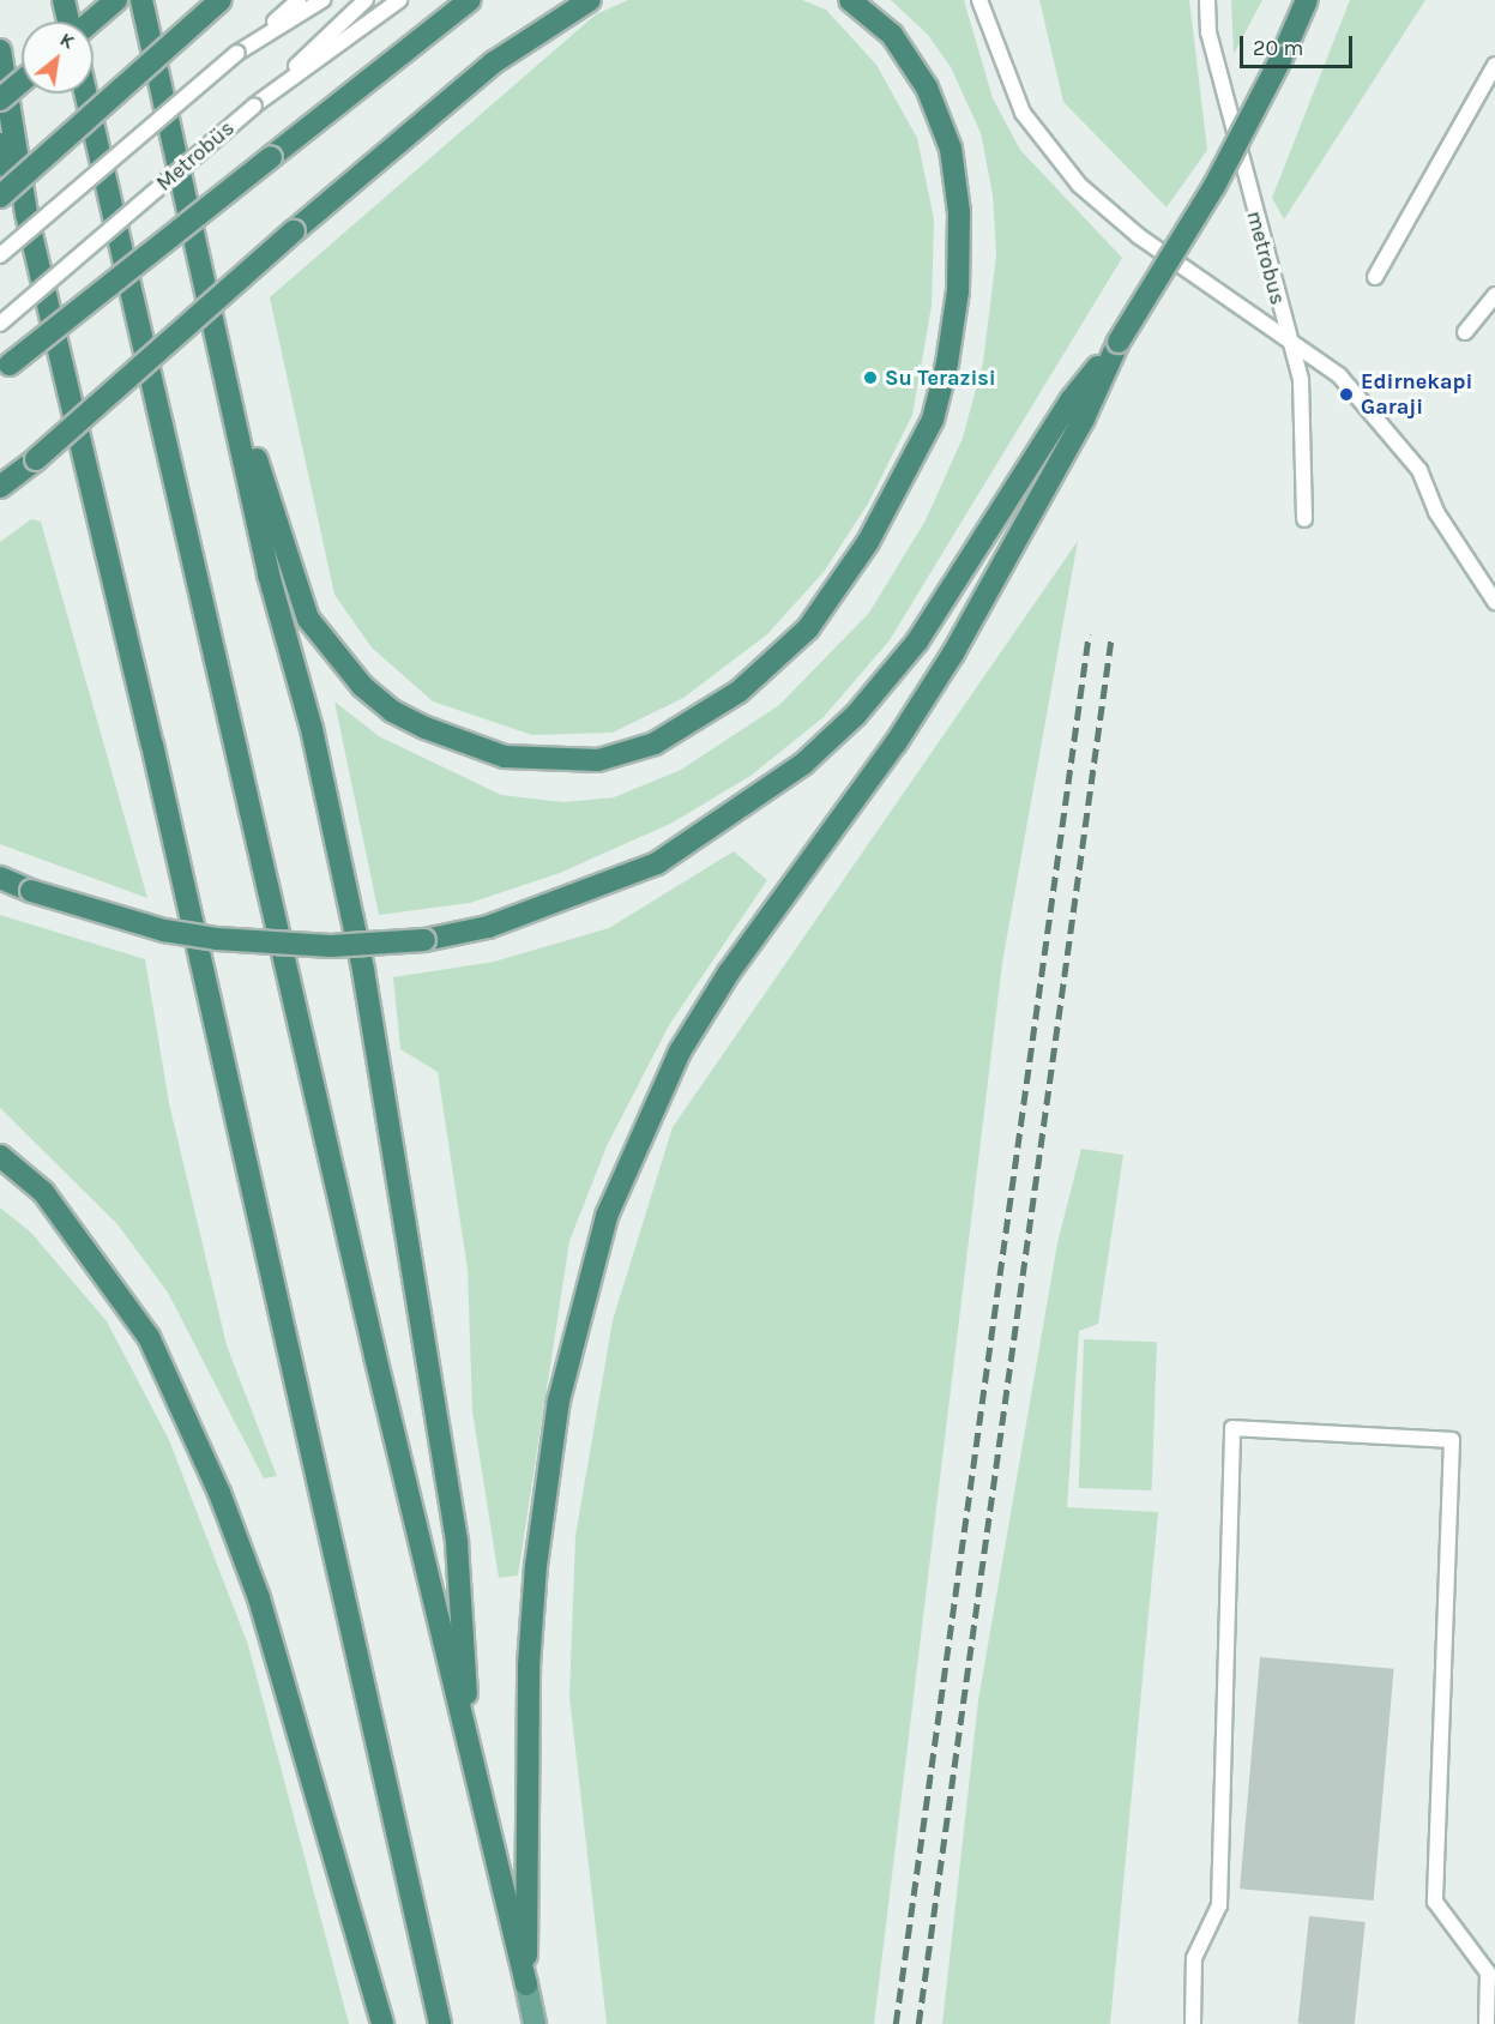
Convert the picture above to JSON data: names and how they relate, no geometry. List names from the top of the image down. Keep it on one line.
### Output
{"streets":{"lane":["Metrobüs","metrobus"]},"places":["Su Terazisi","Edirnekapi Garaji"],"scale_bar":"20 m","north":"top right"}
